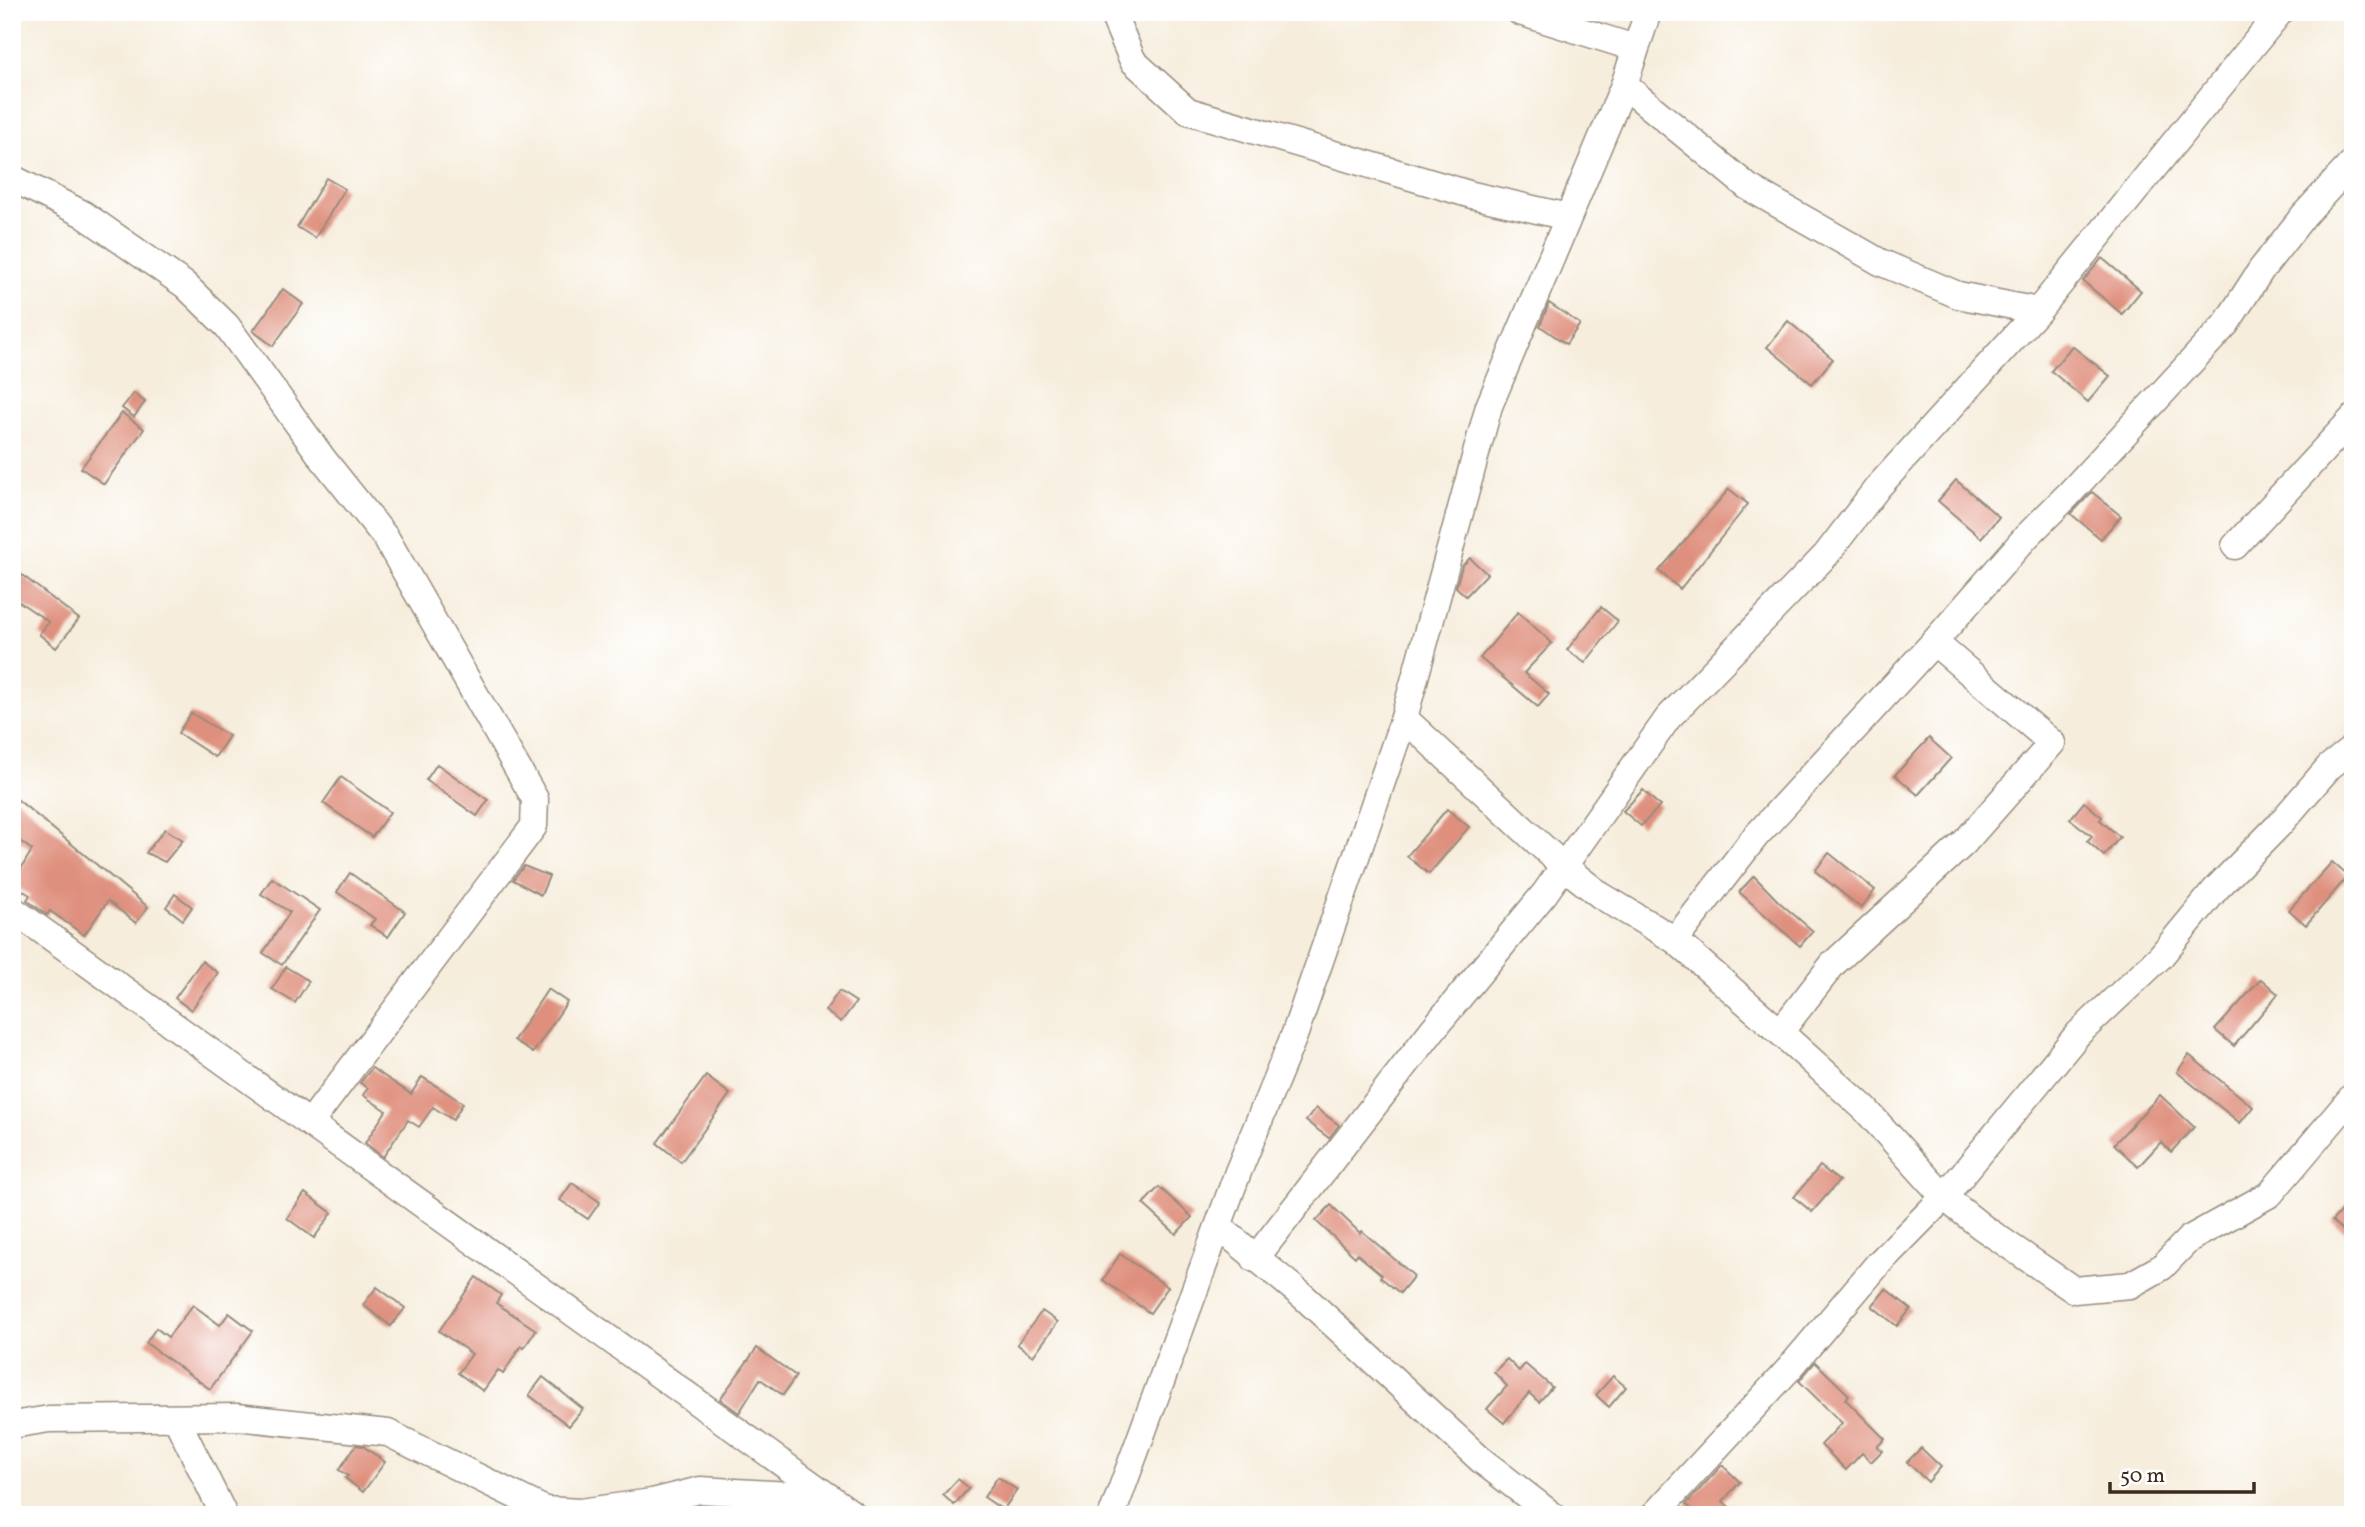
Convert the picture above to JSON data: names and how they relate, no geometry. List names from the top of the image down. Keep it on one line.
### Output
{"scale_bar":"50 m"}
